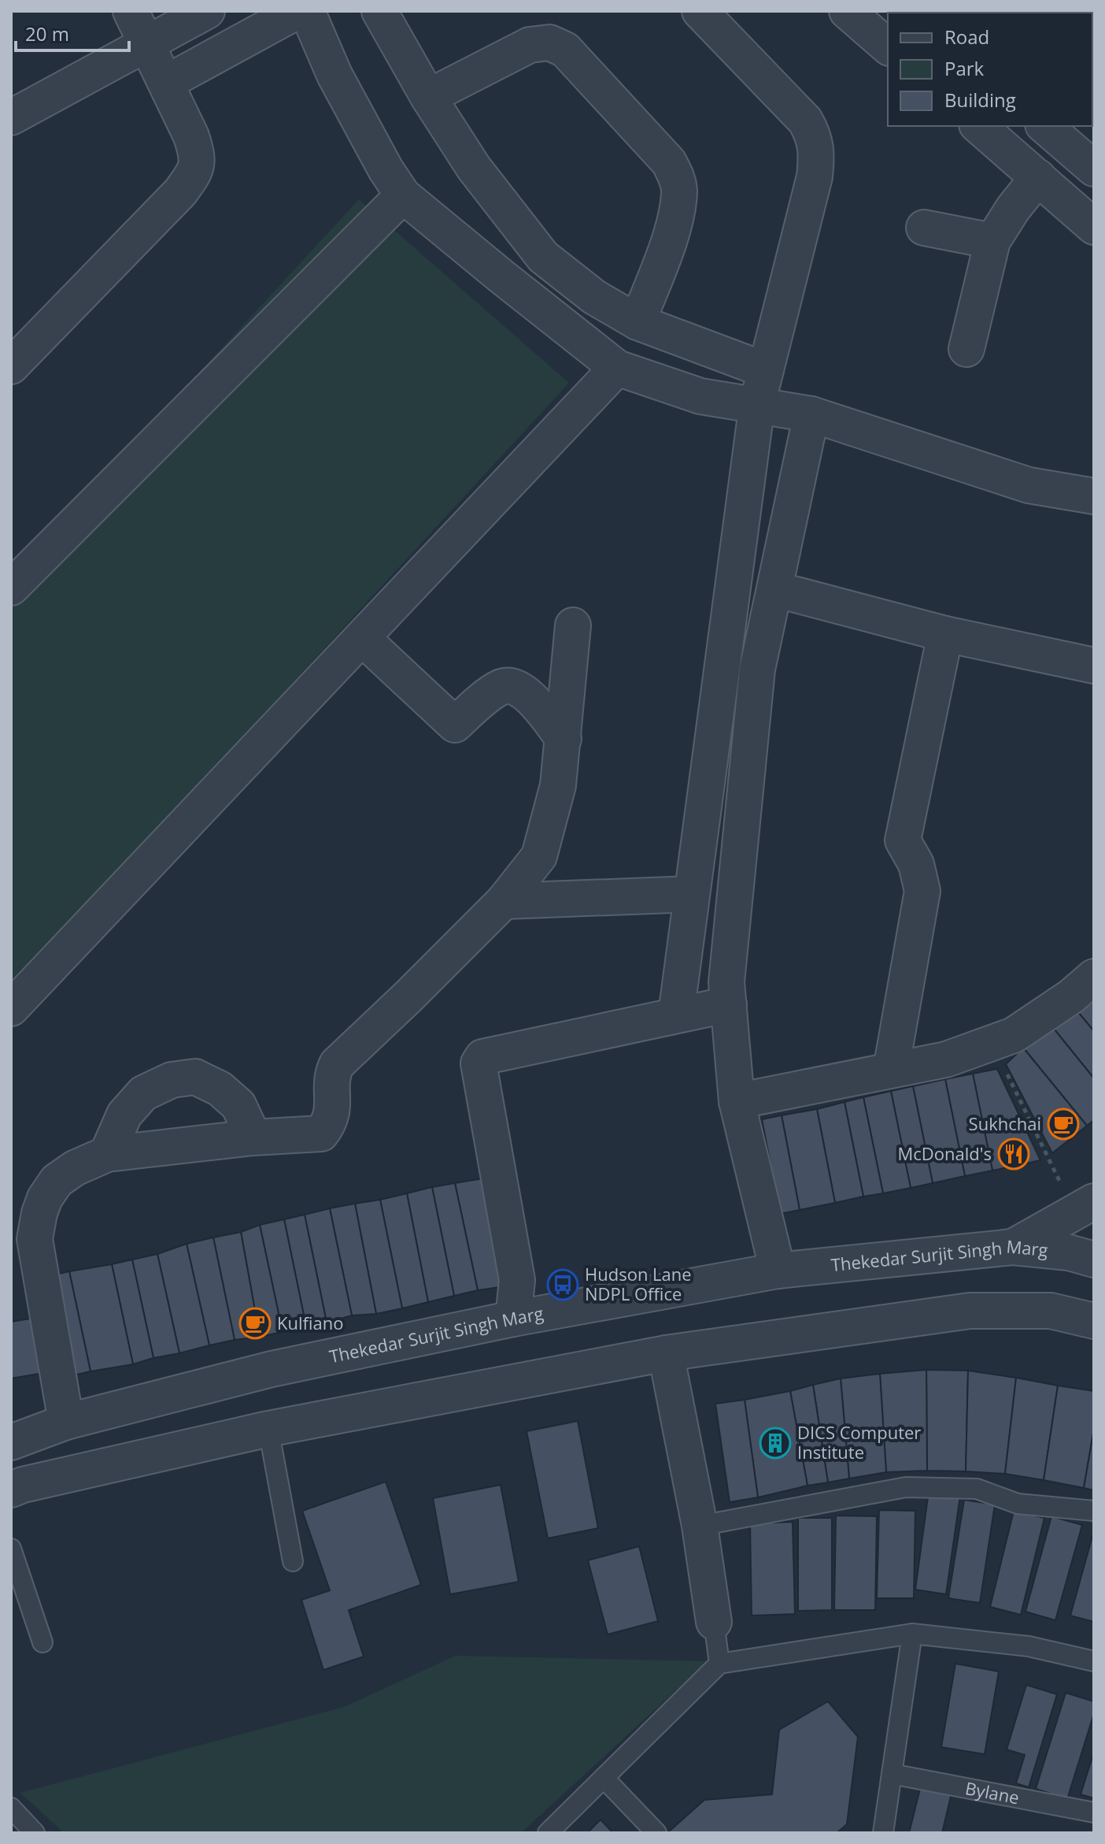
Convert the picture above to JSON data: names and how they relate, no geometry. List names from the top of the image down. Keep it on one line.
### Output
{"streets":{"street":["Thekedar Surjit Singh Marg"],"lane":["Bylane"]},"places":{"cafe":["Sukhchai","Kulfiano"],"restaurant":["McDonald's"],"bus stop":["Hudson Lane NDPL Office"],"building":["DICS Computer Institute"]},"legend":["Road","Park","Building"],"scale_bar":"20 m"}
